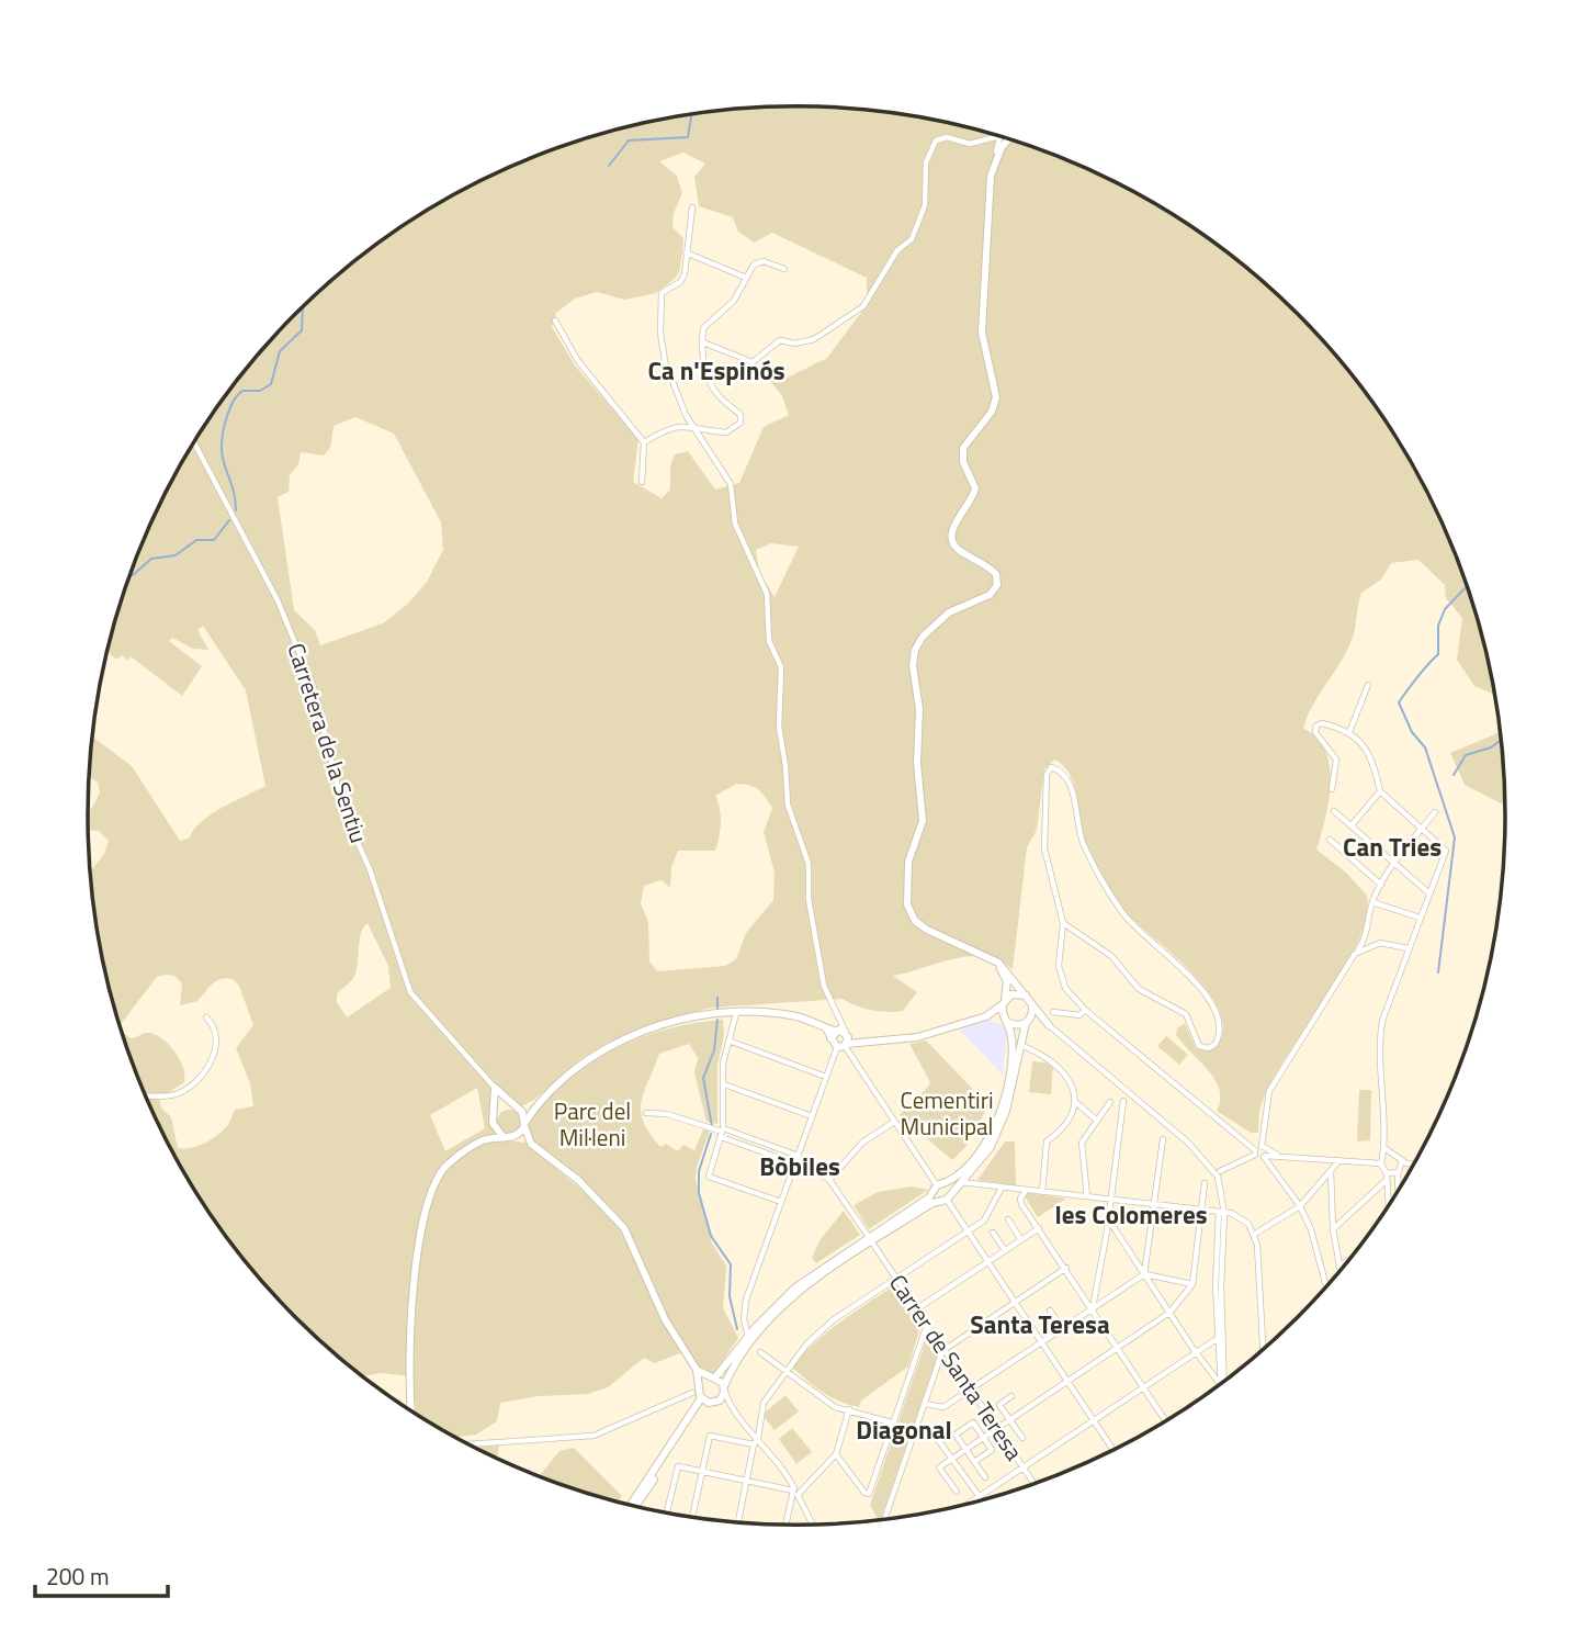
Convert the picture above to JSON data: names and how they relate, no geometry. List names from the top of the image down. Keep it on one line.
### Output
{"streets":{"main road":["Carretera de la Sentiu"],"street":["Carrer de Santa Teresa"]},"districts":["Ca n'Espinós","Can Tries","Bòbiles","les Colomeres","Santa Teresa","Diagonal"],"parks":["Cementiri Municipal","Parc del Mil·leni"],"scale_bar":"200 m"}
